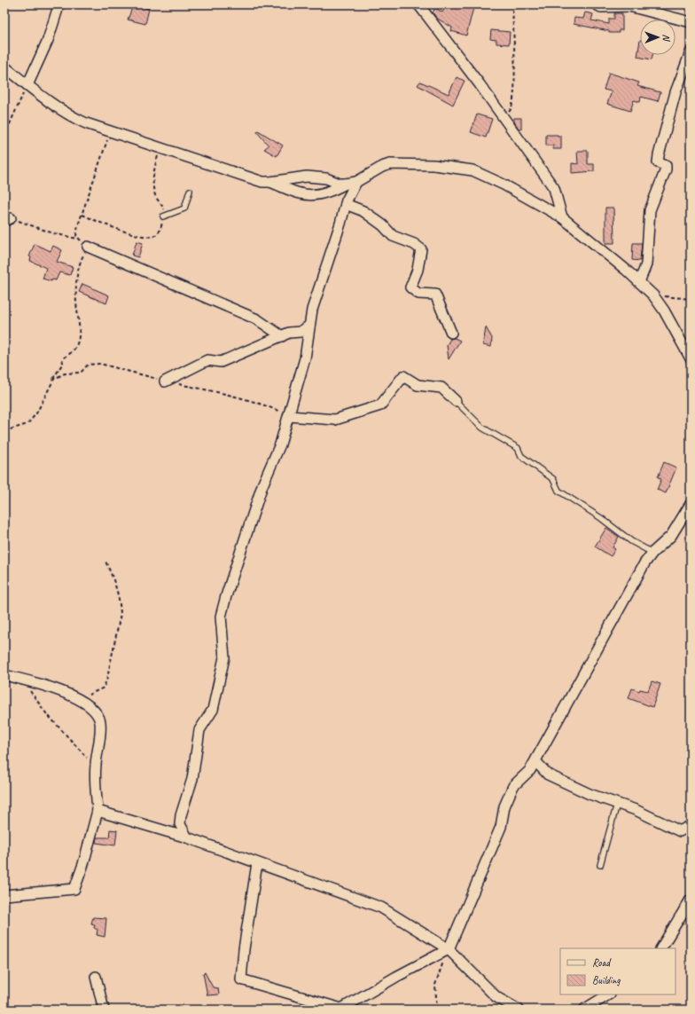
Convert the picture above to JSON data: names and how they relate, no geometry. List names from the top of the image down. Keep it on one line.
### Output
{"legend":["Road","Building"],"north":"right"}
